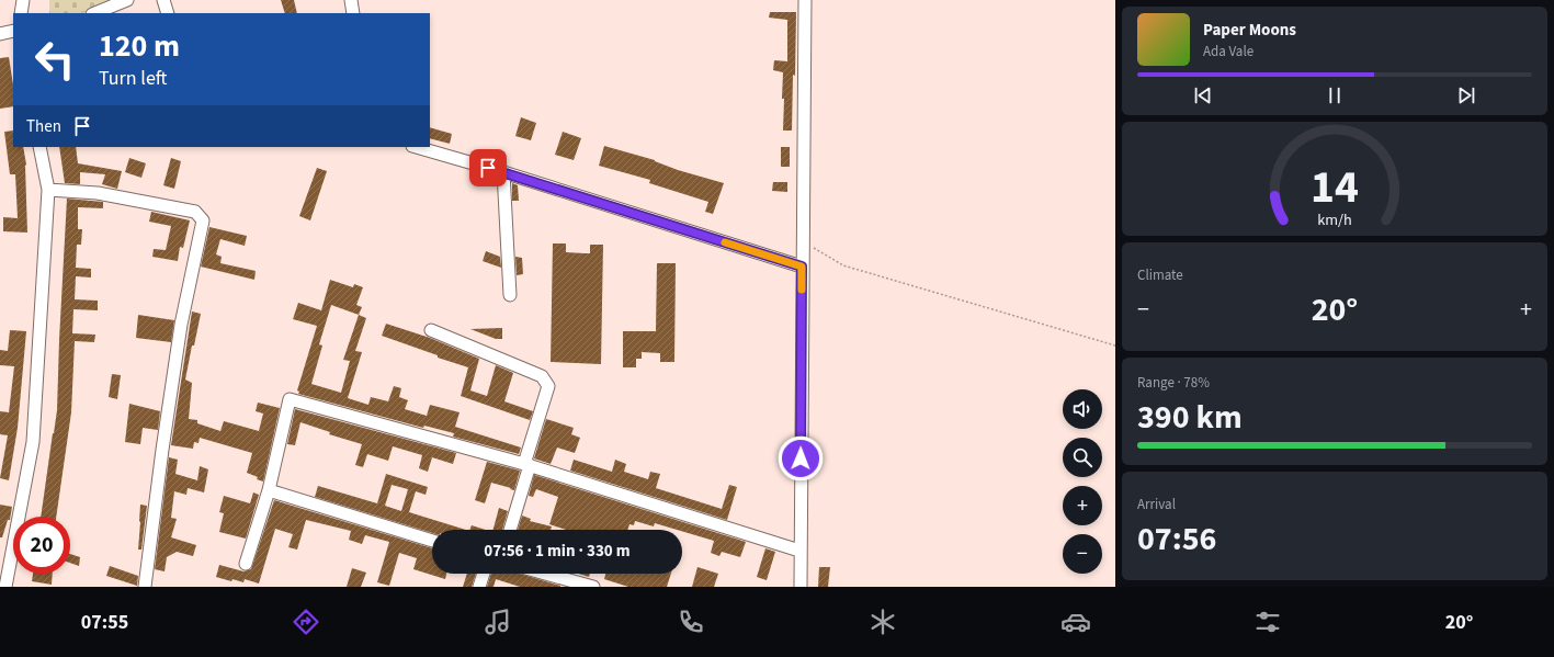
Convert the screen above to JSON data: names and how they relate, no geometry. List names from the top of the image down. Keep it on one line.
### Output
{"page":{"turn":["120 m","Turn left"],"song":["Paper Moons","Ada Vale"],"then":"Then","tile":["Climate",["Range · 78%","390 km"],["Arrival","07:56"]],"heat":["−","20°","+"],"map_buttons":["+","−"],"limit":"20","trip":"07:56 · 1 min · 330 m","tabs":["07:55","20°"],"gauge":["14","km/h"]}}
